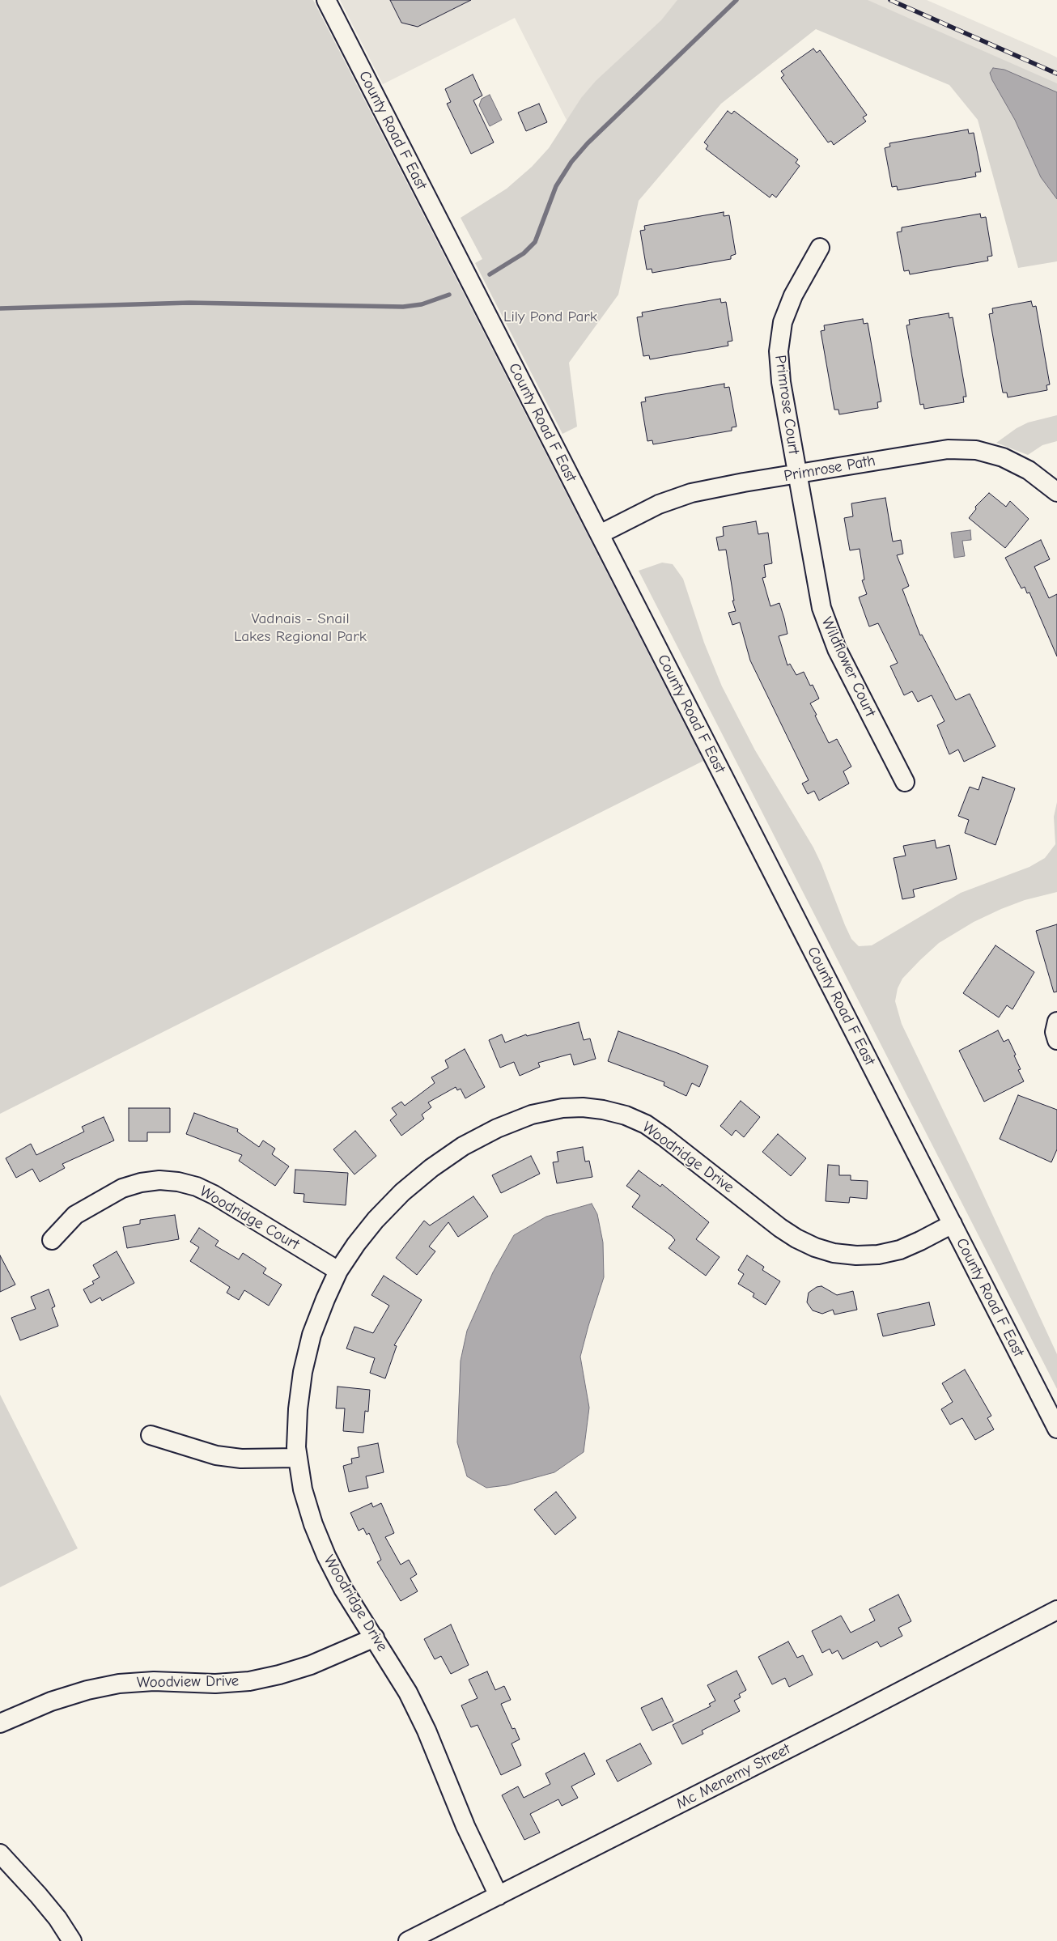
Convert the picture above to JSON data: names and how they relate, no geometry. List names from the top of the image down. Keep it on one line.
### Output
{"streets":{"street":["County Road F East","Primrose Court","Primrose Path","Wildflower Court","Woodridge Drive","Woodridge Court","Woodview Drive","Mc Menemy Street"]},"crossings":[["County Road F East","Primrose Path"],["County Road F East","Woodridge Drive"],["Primrose Court","Primrose Path"],["Primrose Court","Wildflower Court"],["Primrose Path","Wildflower Court"],["Woodridge Drive","Woodridge Court"],["Woodridge Drive","Woodview Drive"],["Woodridge Drive","Mc Menemy Street"]],"parks":["Lily Pond Park","Vadnais - Snail Lakes Regional Park"]}
